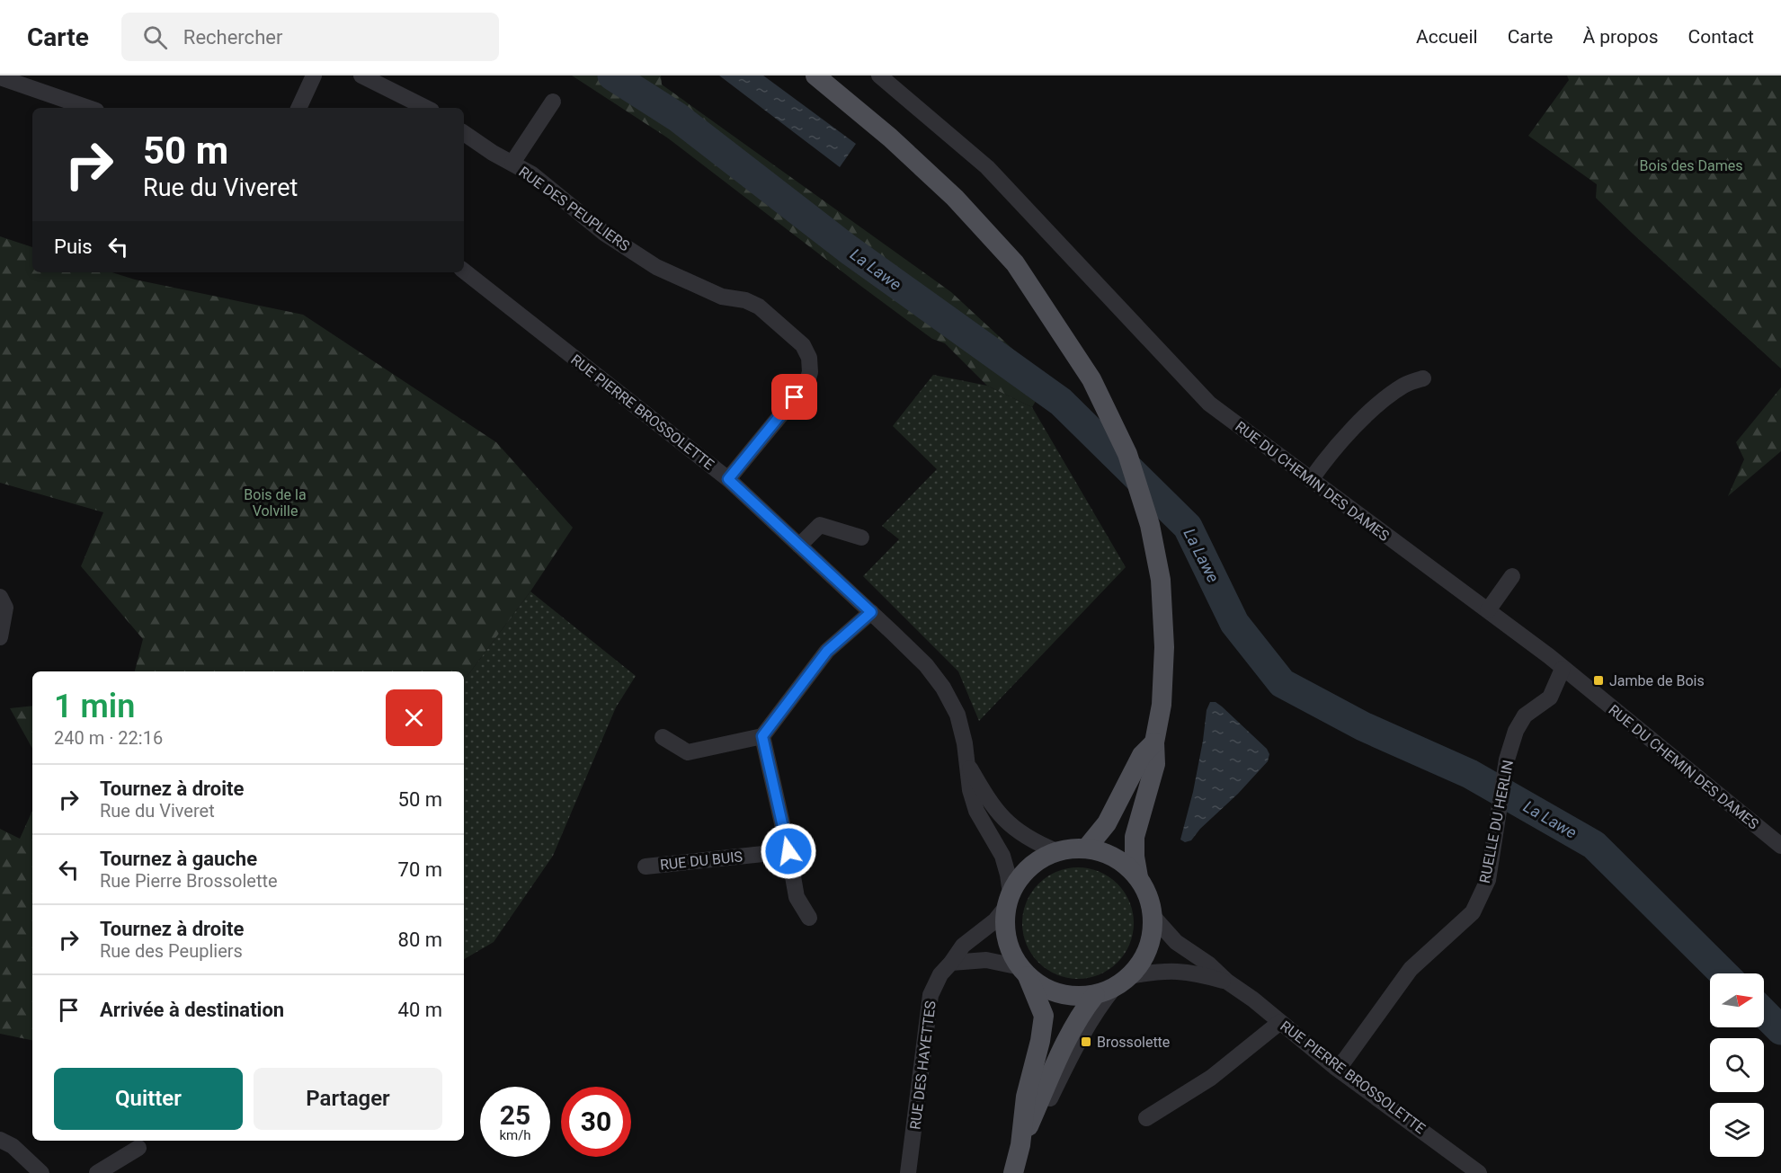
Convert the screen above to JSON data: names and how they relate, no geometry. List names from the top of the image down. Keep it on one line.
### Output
{"streets":{"street":["RUE DES PEUPLIERS","RUE PIERRE BROSSOLETTE","RUE DU CHEMIN DES DAMES","RUELLE DU HERLIN","RUE DU BUIS","RUE DES HAYETTES"]},"crossings":[["RUE DES PEUPLIERS","RUE PIERRE BROSSOLETTE"],["RUE PIERRE BROSSOLETTE","RUELLE DU HERLIN"],["RUE PIERRE BROSSOLETTE","RUE DES HAYETTES"],["RUE DU CHEMIN DES DAMES","RUELLE DU HERLIN"]],"water":["La Lawe"],"parks":["Bois des Dames","Bois de la Volville"],"places":{"transit":["Jambe de Bois","Brossolette"]},"north":"right","page":{"header":"Carte","search":"Rechercher","nav":["Accueil","Carte","À propos","Contact"],"turn":["50 m","Rue du Viveret"],"then":"Puis","heading":["1 min","240 m · 22:16"],"list":[{"name":"Tournez à droite","note":"Rue du Viveret","value":"50 m"},{"name":"Tournez à gauche","note":"Rue Pierre Brossolette","value":"70 m"},{"name":"Tournez à droite","note":"Rue des Peupliers","value":"80 m"},{"name":"Arrivée à destination","value":"40 m"}],"buttons":["Quitter","Partager"],"speed":"25 km/h","limit":"30"}}
